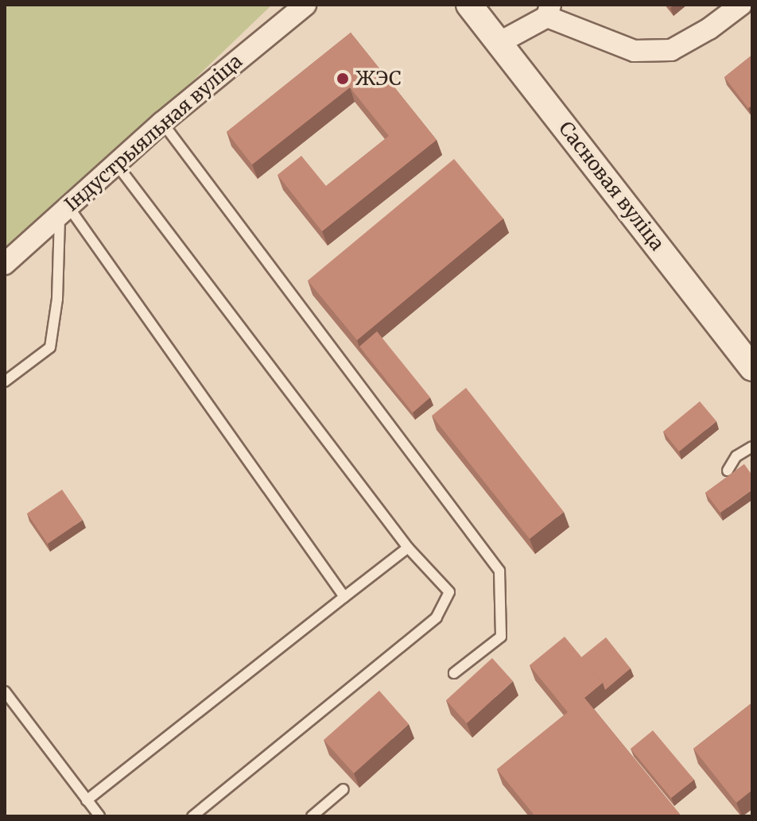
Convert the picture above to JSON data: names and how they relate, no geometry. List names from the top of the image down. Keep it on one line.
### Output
{"streets":{"street":["Індустрыяльная вуліца","Сасновая вуліца"]},"places":["ЖЭС"]}
